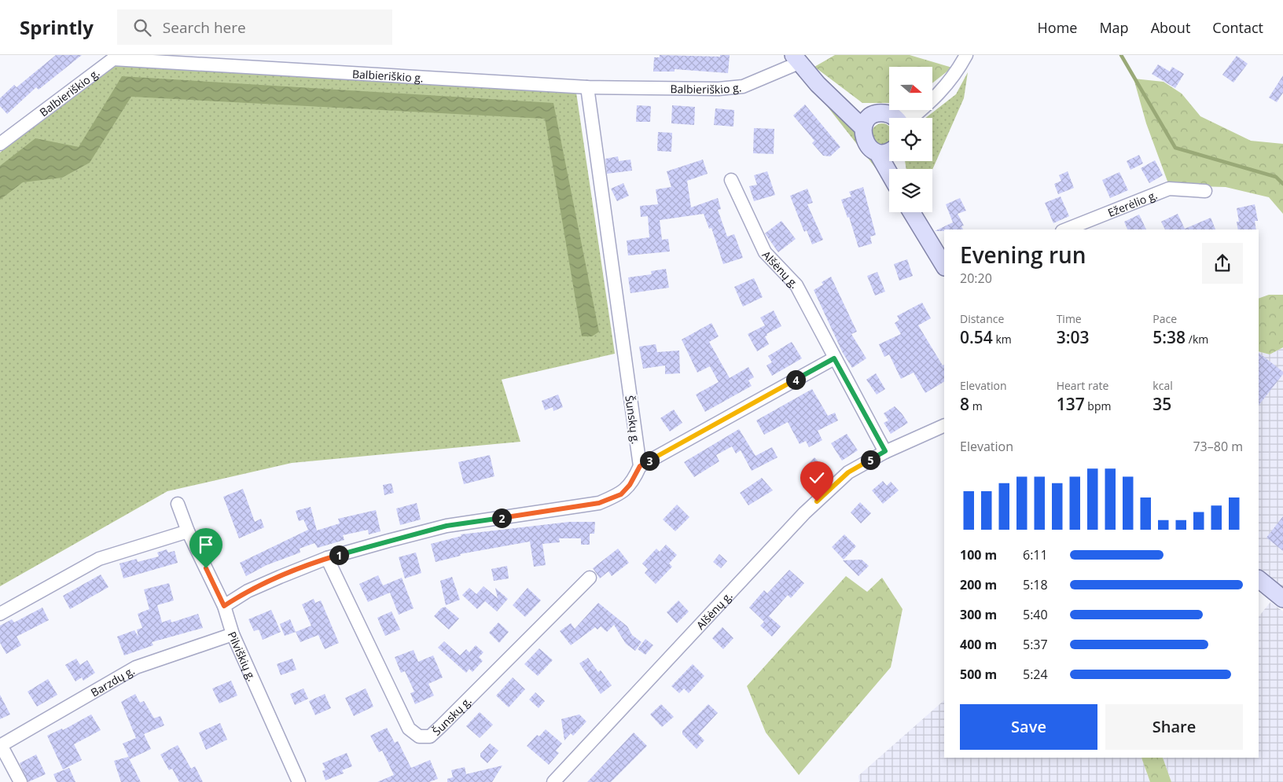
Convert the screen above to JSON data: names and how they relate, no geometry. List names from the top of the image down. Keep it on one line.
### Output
{"streets":{"street":["Balbieriškio g.","Ežerėlio g.","Alšėnų g.","Šunskų g.","Pilviškių g.","Barzdų g."]},"crossings":[["Balbieriškio g.","Šunskų g."],["Pilviškių g.","Barzdų g."]],"north":"right","page":{"header":"Sprintly","search":"Search here","nav":["Home","Map","About","Contact"],"heading":["Evening run","20:20"],"stats":[["Distance","0.54 km"],["Time","3:03"],["Pace","5:38 /km"],["Elevation","8 m"],["Heart rate","137 bpm"],["kcal","35"]],"pins":["4","5","3","2","1"],"chart":["Elevation","73–80 m"],"list":[{"name":"100 m","note":"6:11"},{"name":"200 m","note":"5:18"},{"name":"300 m","note":"5:40"},{"name":"400 m","note":"5:37"},{"name":"500 m","note":"5:24"}],"buttons":["Save","Share"]}}
